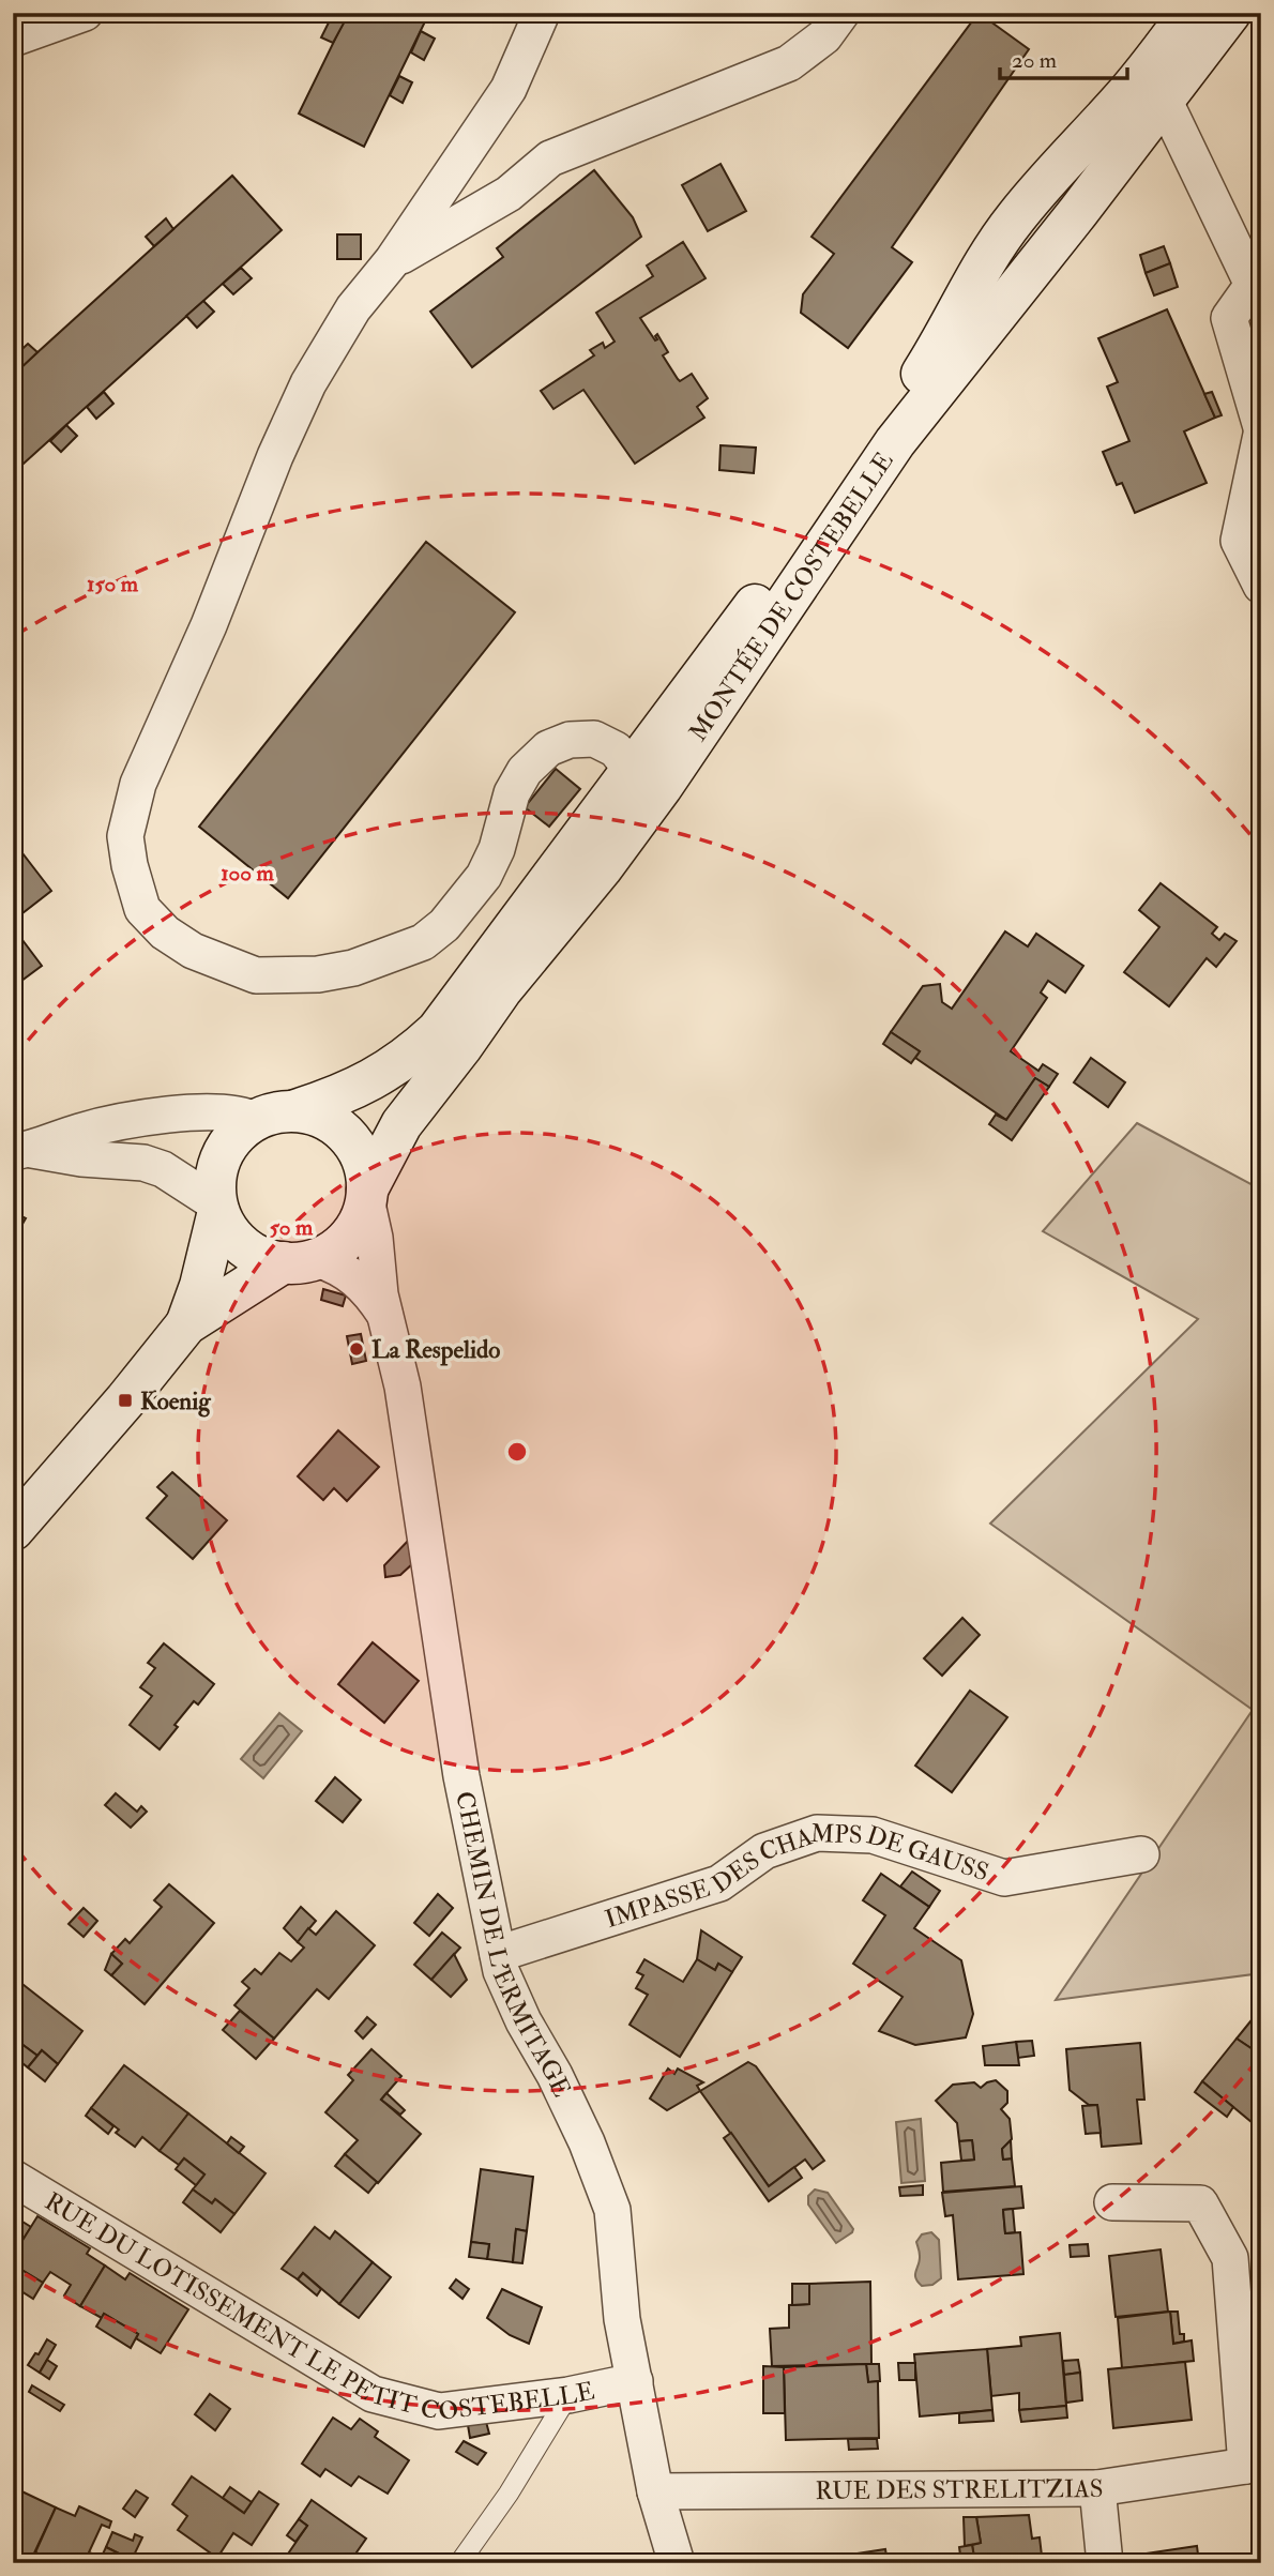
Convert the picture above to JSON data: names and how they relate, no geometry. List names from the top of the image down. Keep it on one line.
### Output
{"streets":{"main road":["MONTÉE DE COSTEBELLE"],"street":["IMPASSE DES CHAMPS DE GAUSS","CHEMIN DE L'ERMITAGE","RUE DU LOTISSEMENT LE PETIT COSTEBELLE","RUE DES STRELITZIAS"]},"crossings":[["MONTÉE DE COSTEBELLE","CHEMIN DE L'ERMITAGE"],["IMPASSE DES CHAMPS DE GAUSS","CHEMIN DE L'ERMITAGE"],["CHEMIN DE L'ERMITAGE","RUE DU LOTISSEMENT LE PETIT COSTEBELLE"],["CHEMIN DE L'ERMITAGE","RUE DES STRELITZIAS"]],"places":{"other":["La Respelido"],"transit":["Koenig"]},"scale_bar":"20 m","rings":["150 m","100 m","50 m"]}
